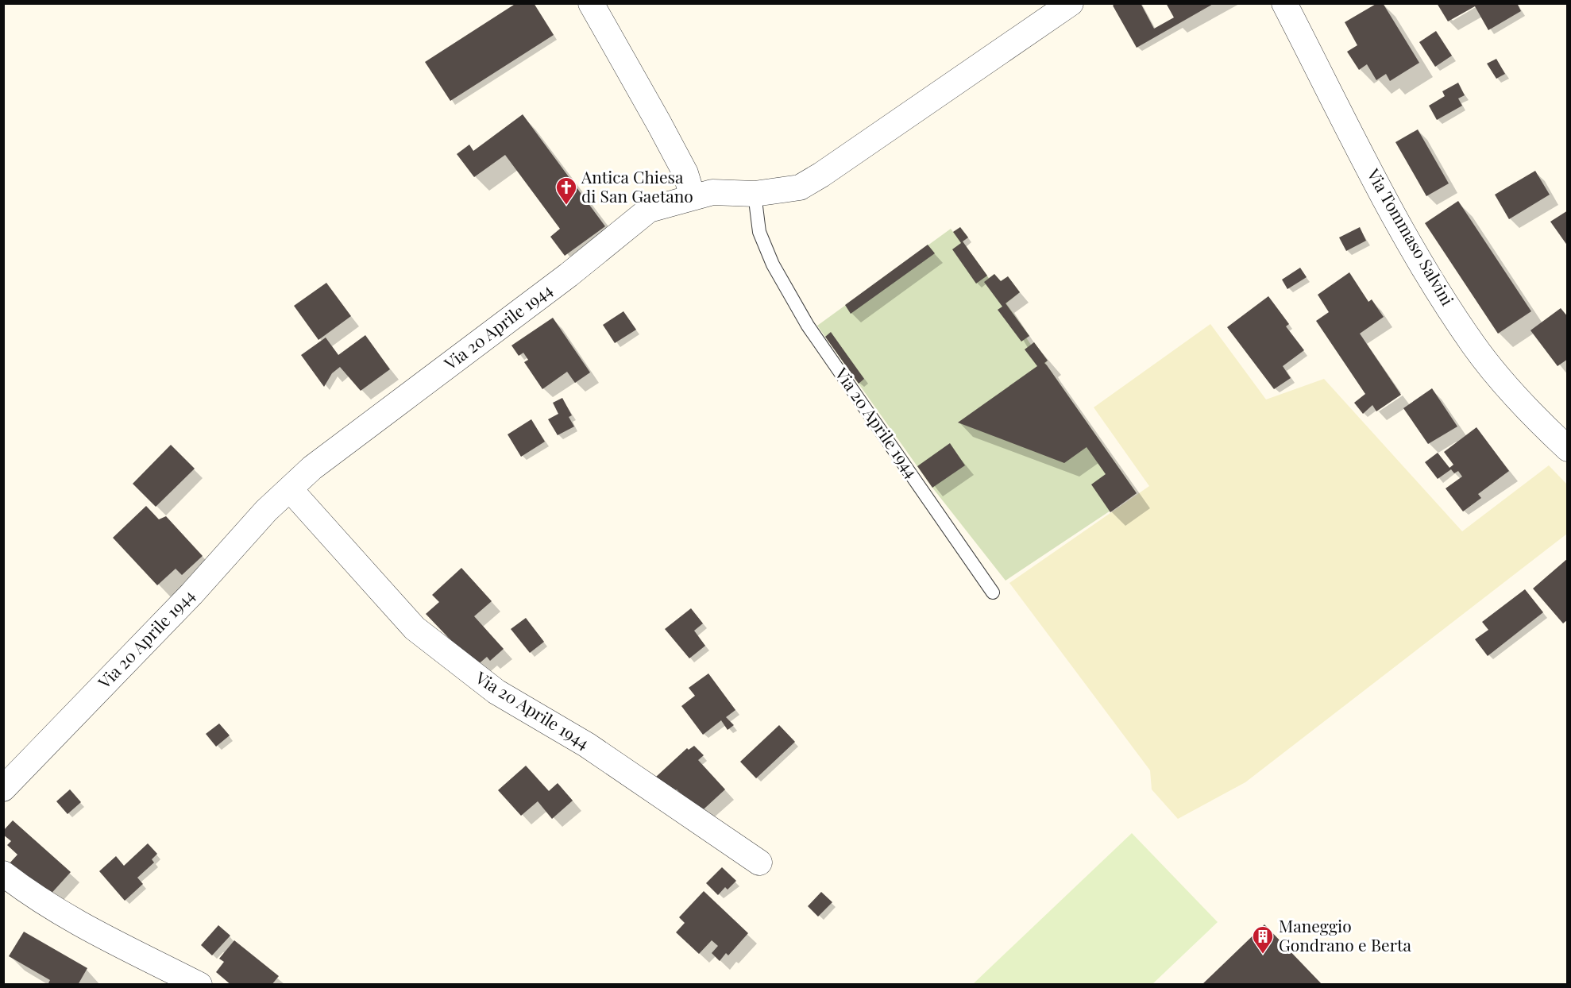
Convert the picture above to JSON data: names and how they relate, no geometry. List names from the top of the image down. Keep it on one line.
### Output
{"streets":{"street":["Via Tommaso Salvini","Via 20 Aprile 1944"]},"places":{"church":["Antica Chiesa di San Gaetano"],"building":["Maneggio Gondrano e Berta"]}}
